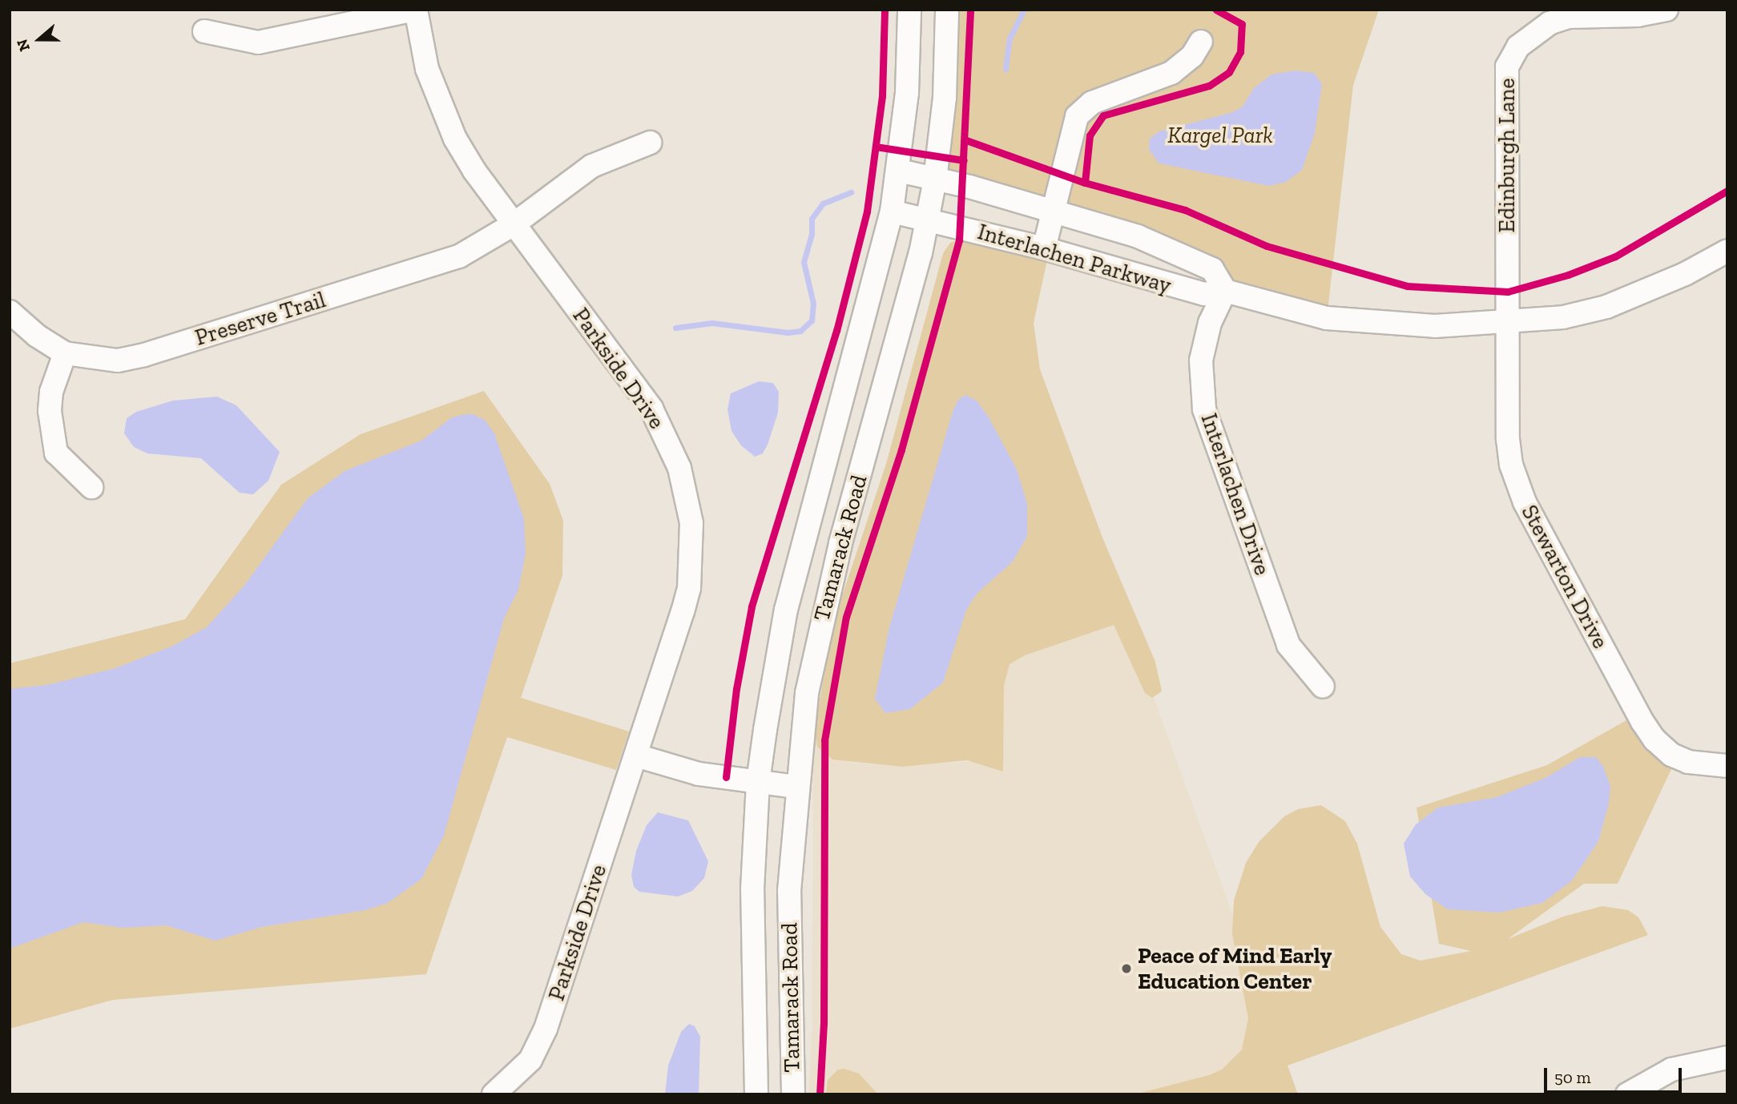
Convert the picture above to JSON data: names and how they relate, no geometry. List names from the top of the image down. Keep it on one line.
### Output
{"streets":{"street":["Edinburgh Lane","Interlachen Parkway","Preserve Trail","Parkside Drive","Interlachen Drive","Tamarack Road","Stewarton Drive"]},"crossings":[["Edinburgh Lane","Interlachen Parkway"],["Edinburgh Lane","Stewarton Drive"],["Interlachen Parkway","Interlachen Drive"],["Interlachen Parkway","Tamarack Road"],["Interlachen Parkway","Stewarton Drive"],["Preserve Trail","Parkside Drive"]],"parks":["Kargel Park"],"places":["Peace of Mind Early Education Center"],"scale_bar":"50 m","north":"left"}
